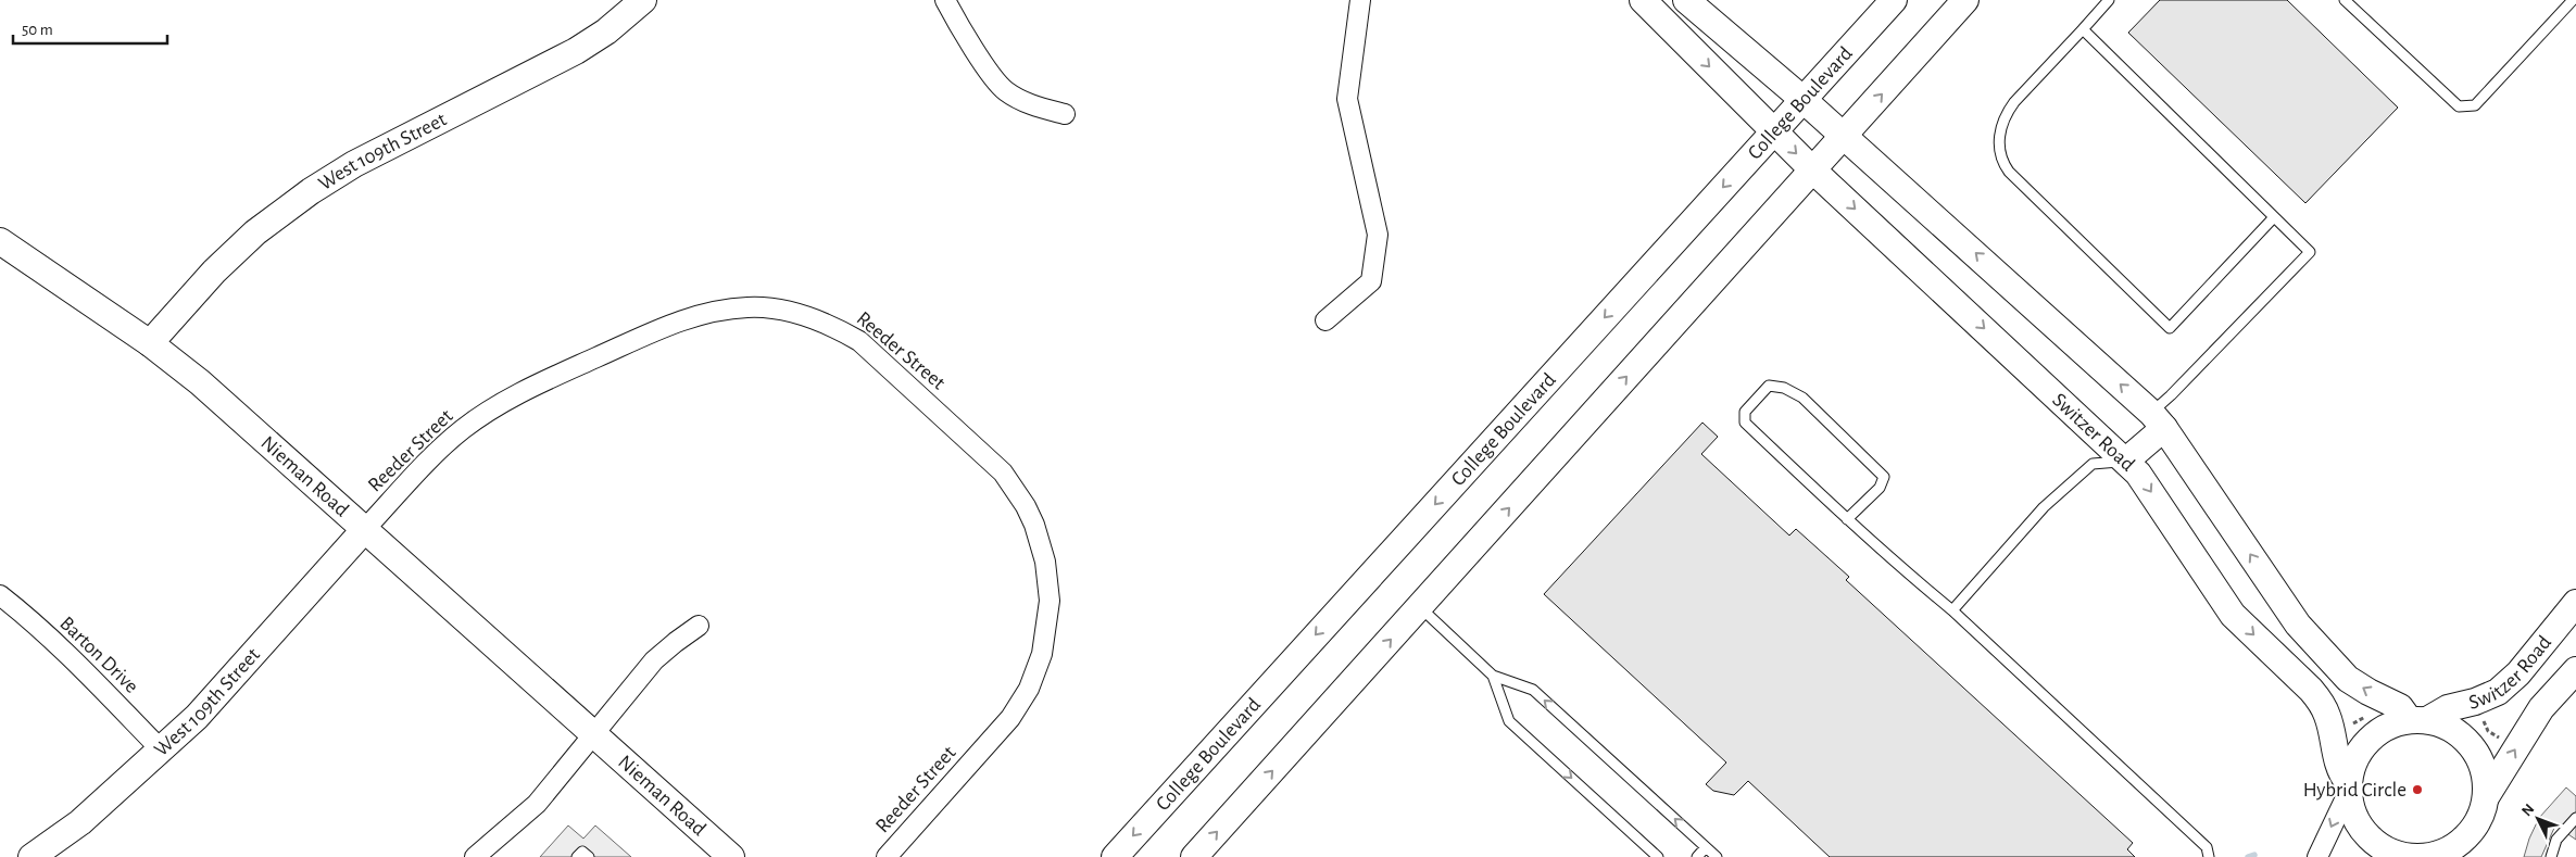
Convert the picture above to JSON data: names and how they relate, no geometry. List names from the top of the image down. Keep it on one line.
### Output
{"streets":{"main road":["College Boulevard","West 109th Street","Switzer Road","Nieman Road"],"street":["Reeder Street","Barton Drive"]},"crossings":[["College Boulevard","Switzer Road"],["West 109th Street","Reeder Street"],["West 109th Street","Nieman Road"],["West 109th Street","Barton Drive"],["Reeder Street","Nieman Road"]],"places":["Hybrid Circle"],"scale_bar":"50 m","north":"top left"}
